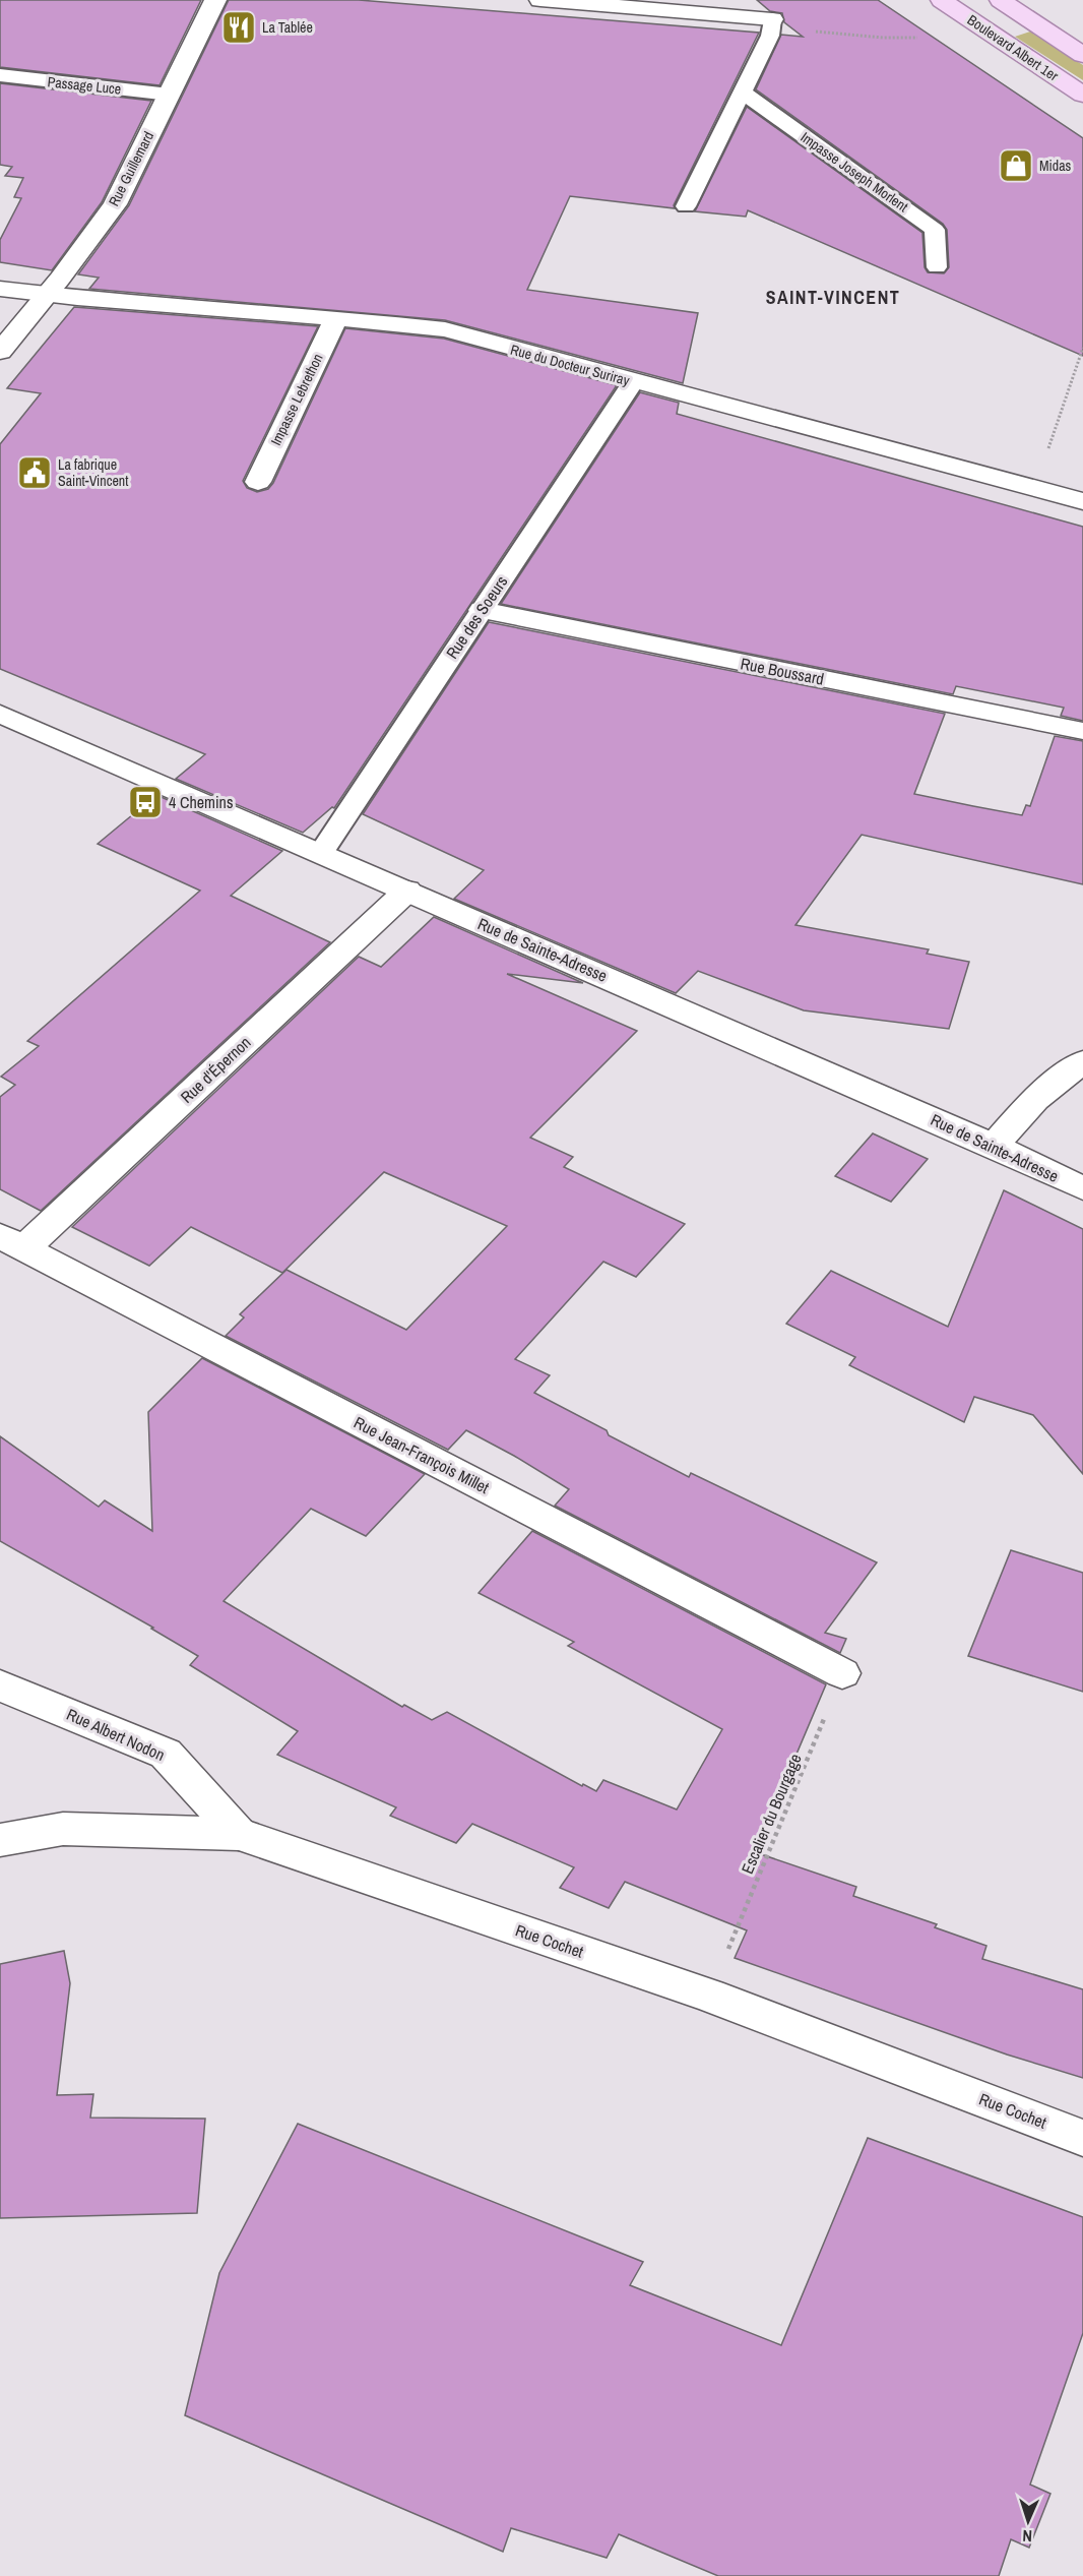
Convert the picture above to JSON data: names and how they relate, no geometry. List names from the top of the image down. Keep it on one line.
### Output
{"streets":{"main road":["Boulevard Albert 1er"],"street":["Rue Guillemard","Rue du Docteur Suriray","Impasse Lebrethon","Rue Boussard","Rue de Sainte-Adresse","Rue d'Épernon","Rue Jean-François Millet","Rue Albert Nodon","Rue Cochet"],"lane":["Passage Luce","Impasse Joseph Morlent","Rue des Soeurs"],"path":["Escalier du Bourgage"]},"crossings":[["Passage Luce","Rue Guillemard"],["Rue Guillemard","Rue du Docteur Suriray"],["Rue du Docteur Suriray","Impasse Lebrethon"],["Rue du Docteur Suriray","Rue des Soeurs"],["Rue des Soeurs","Rue Boussard"],["Rue des Soeurs","Rue de Sainte-Adresse"],["Rue de Sainte-Adresse","Rue d'Épernon"],["Rue d'Épernon","Rue Jean-François Millet"],["Rue Albert Nodon","Rue Cochet"]],"districts":["SAINT-VINCENT"],"places":{"restaurant":["La Tablée"],"shop":["Midas"],"public building":["La fabrique Saint-Vincent"],"bus stop":["4 Chemins"]},"north":"bottom"}
